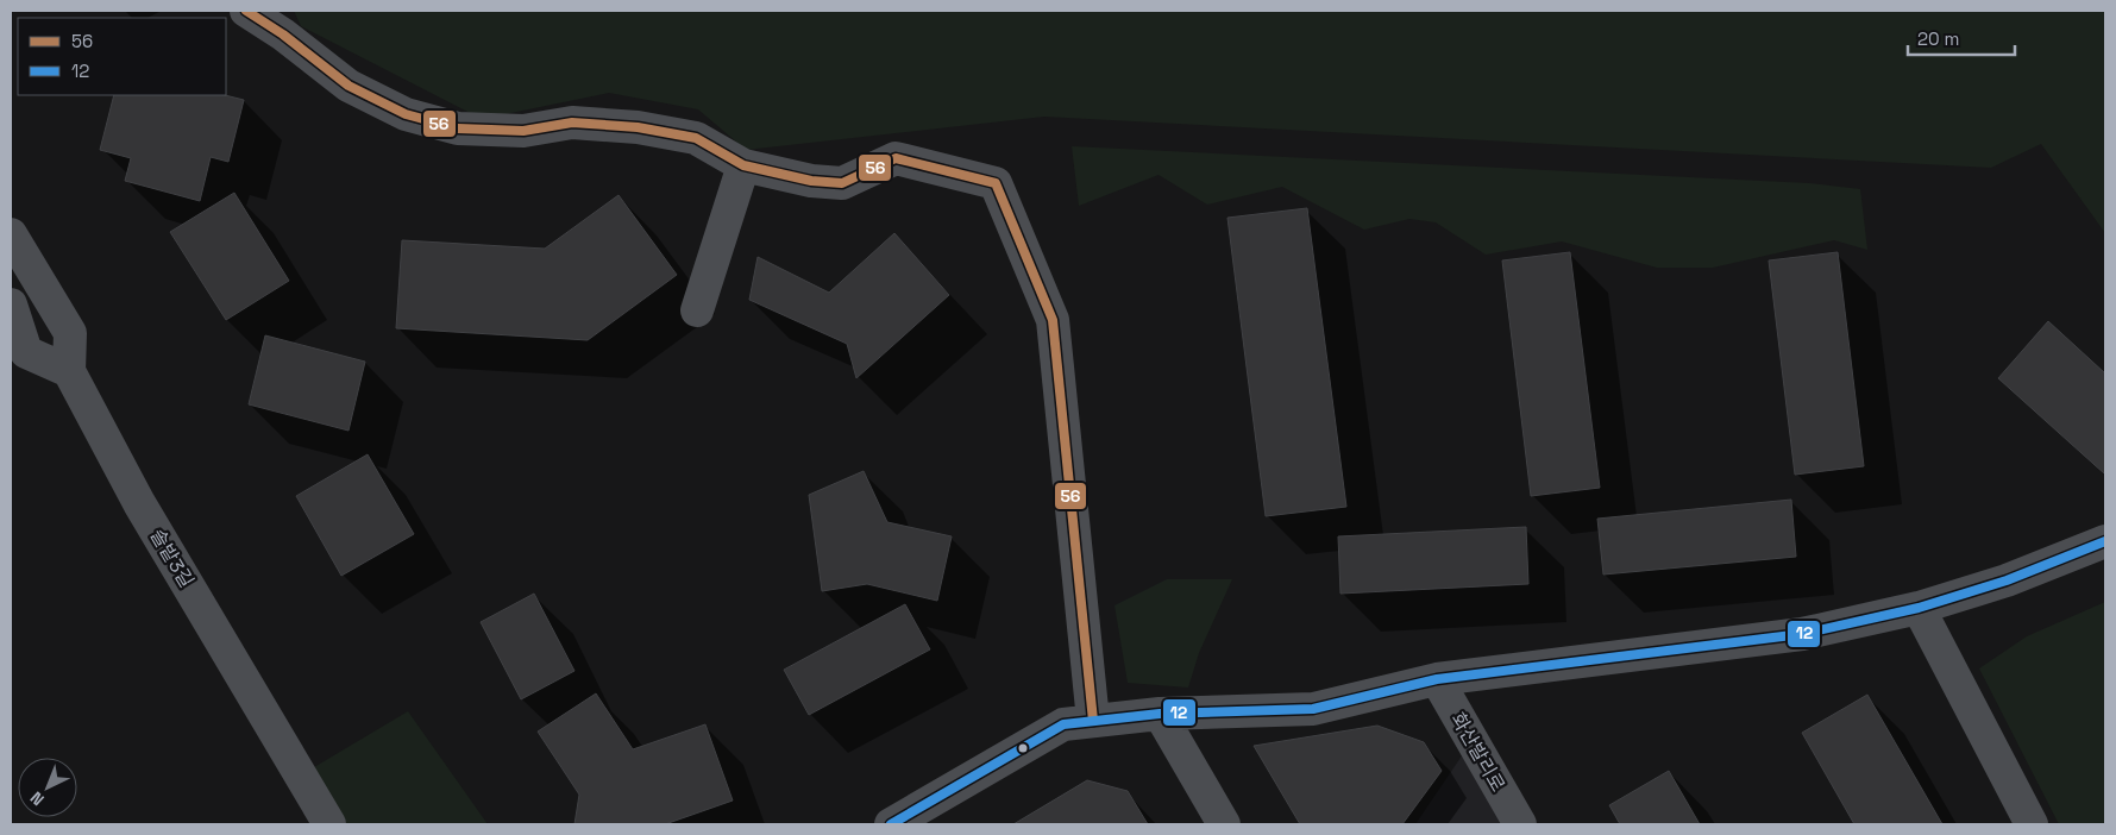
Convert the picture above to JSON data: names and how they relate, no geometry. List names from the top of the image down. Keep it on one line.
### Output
{"streets":{"street":["솔밭3길","화산발리로"]},"lines":["transit line 56","transit line 12"],"legend":["56","12"],"scale_bar":"20 m","north":"bottom left"}
